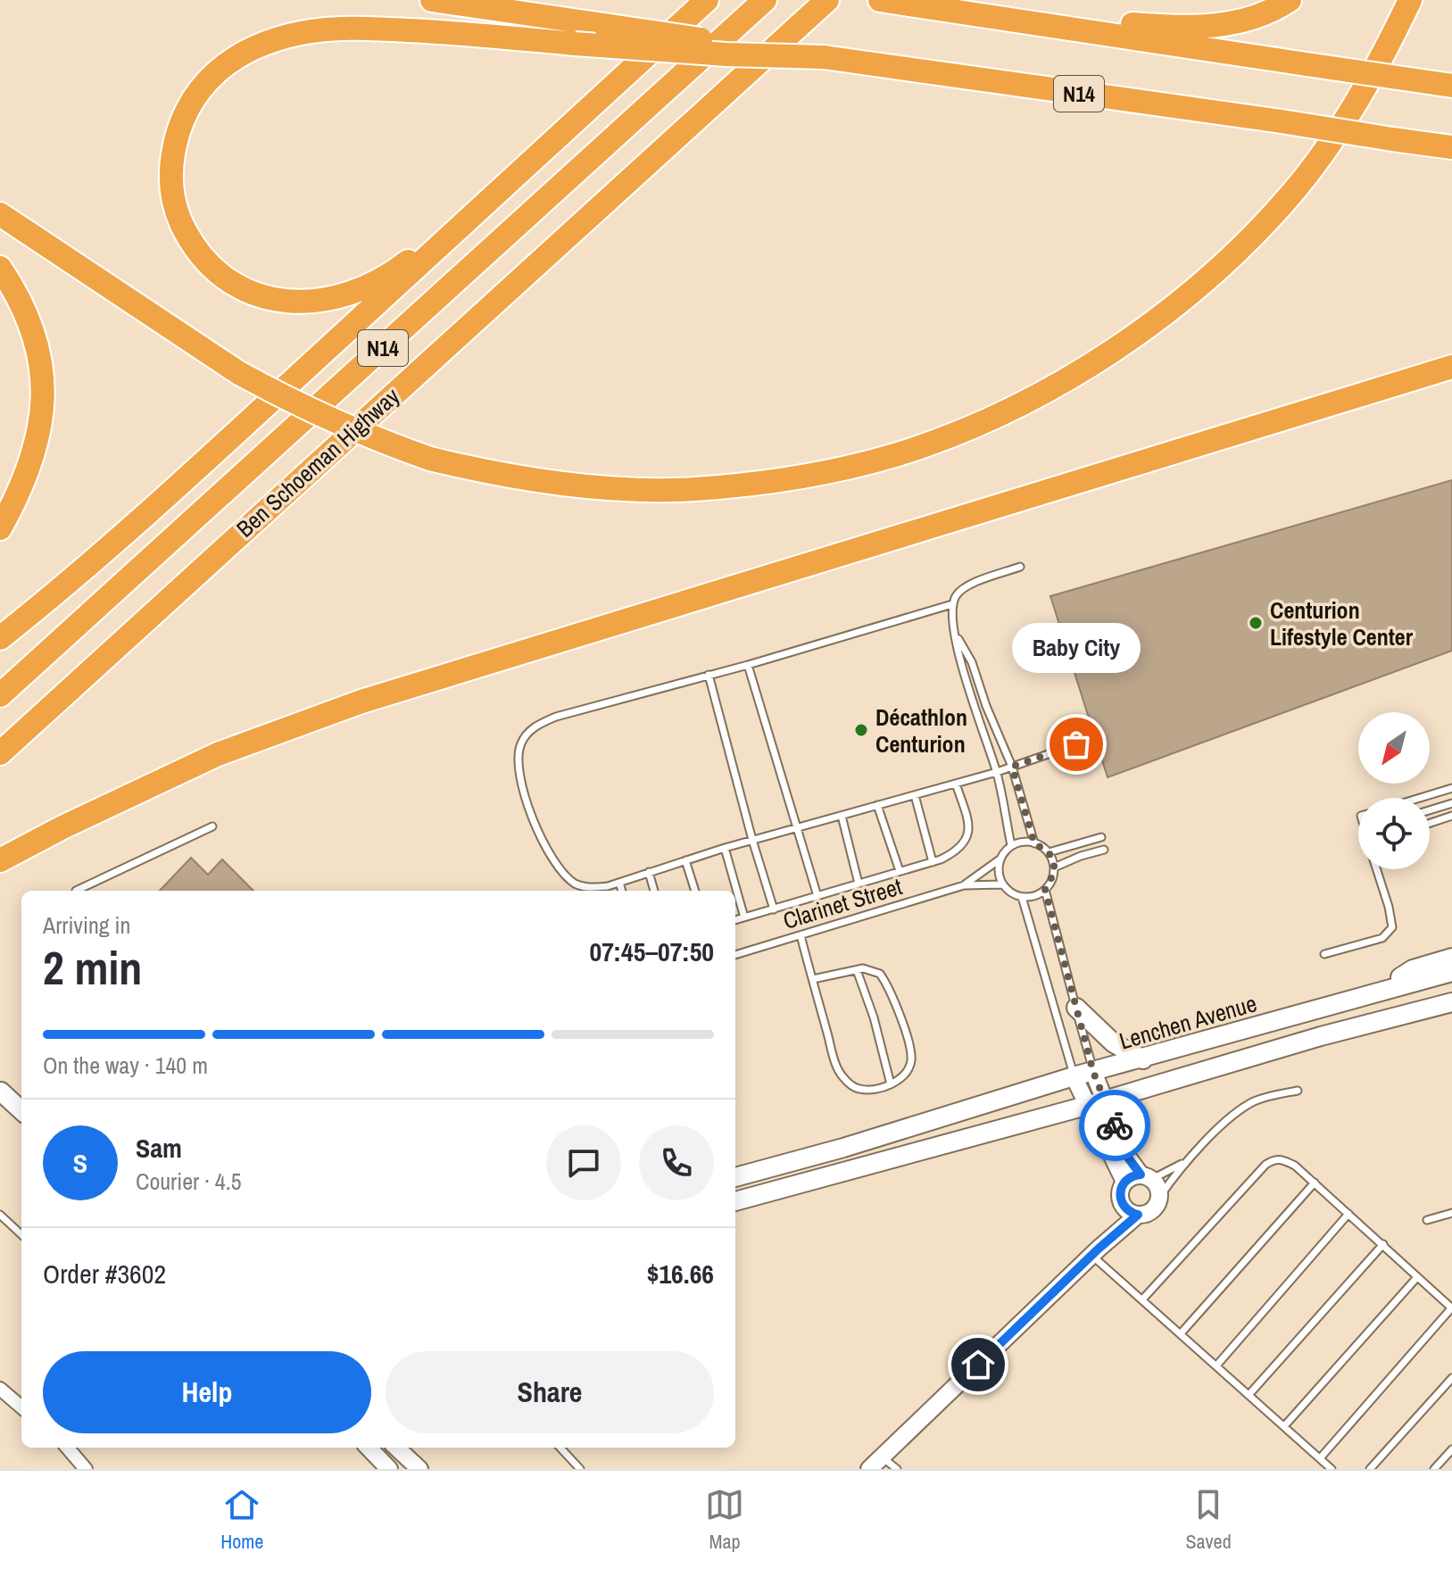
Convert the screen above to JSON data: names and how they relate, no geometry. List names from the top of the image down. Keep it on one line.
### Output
{"streets":{"highway":["N14","Ben Schoeman Highway"],"main road":["Lenchen Avenue"],"lane":["Clarinet Street"]},"places":["Centurion Lifestyle Center","Décathlon Centurion","Baby City"],"north":"bottom left","page":{"bubble":"Baby City","heading":["2 min","Arriving in","07:45–07:50"],"panel":["Sam","Courier · 4.5","Order #3602","$16.66"],"bar":"On the way · 140 m","round":"S","buttons":["Help","Share"],"tabs":["Home","Map","Saved"]}}
